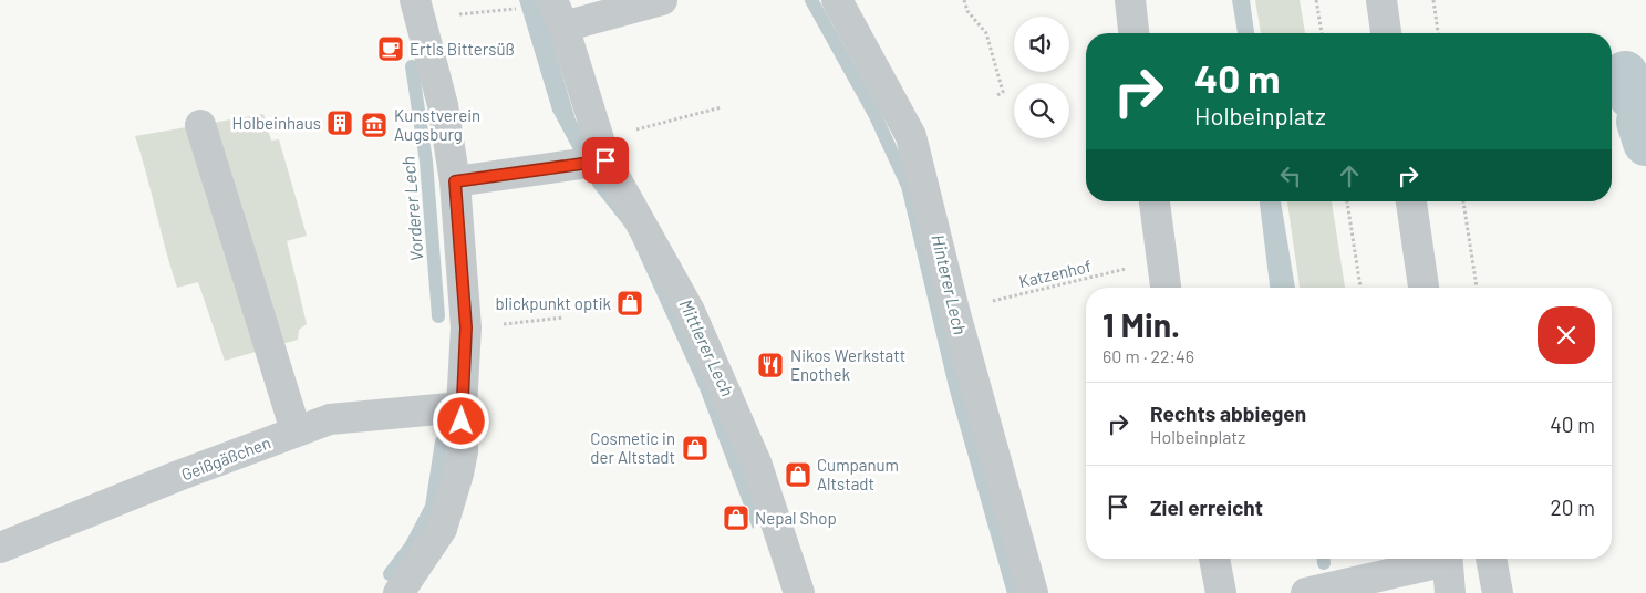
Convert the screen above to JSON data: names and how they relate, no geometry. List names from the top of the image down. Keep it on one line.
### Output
{"streets":{"street":["Geißgäßchen"],"path":["Katzenhof"]},"water":["Vorderer Lech","Hinterer Lech","Mittlerer Lech"],"places":{"cafe":["Ertls Bittersüß"],"building":["Holbeinhaus"],"museum":["Kunstverein Augsburg"],"shop":["blickpunkt optik","Cosmetic in der Altstadt","Cumpanum Altstadt","Nepal Shop"],"restaurant":["Nikos Werkstatt Enothek"]},"page":{"turn":["40 m","Holbeinplatz"],"heading":["1 Min.","60 m · 22:46"],"list":[{"name":"Rechts abbiegen","note":"Holbeinplatz","value":"40 m"},{"name":"Ziel erreicht","value":"20 m"}]}}
